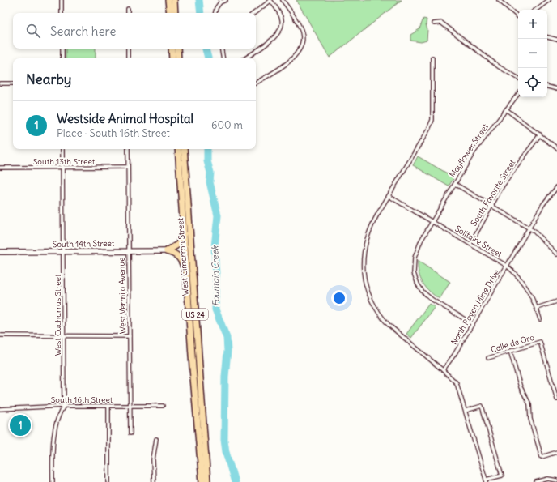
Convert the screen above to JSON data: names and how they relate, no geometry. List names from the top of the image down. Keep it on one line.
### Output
{"streets":{"highway":["West Cimarron Street","US 24"],"street":["Mayflower Street","South 13th Street","South Favorite Street","Solitaire Street","South 14th Street","West Vermijo Avenue","North Raven Mine Drive","West Cucharras Street","Calle de Oro","South 16th Street"]},"crossings":[["Mayflower Street","Solitaire Street"],["Mayflower Street","North Raven Mine Drive"],["South 13th Street","West Vermijo Avenue"],["South 13th Street","West Cucharras Street"],["South Favorite Street","Solitaire Street"],["Solitaire Street","North Raven Mine Drive"],["South 14th Street","West Vermijo Avenue"],["South 14th Street","West Cucharras Street"],["West Vermijo Avenue","South 16th Street"],["West Cucharras Street","South 16th Street"]],"water":["Fountain Creek"],"page":{"map_buttons":["+","−"],"search":"Search here","heading":"Nearby","list":[{"mark":"1","name":"Westside Animal Hospital","note":"Place · South 16th Street","value":"600 m"}],"pins":"1"}}
